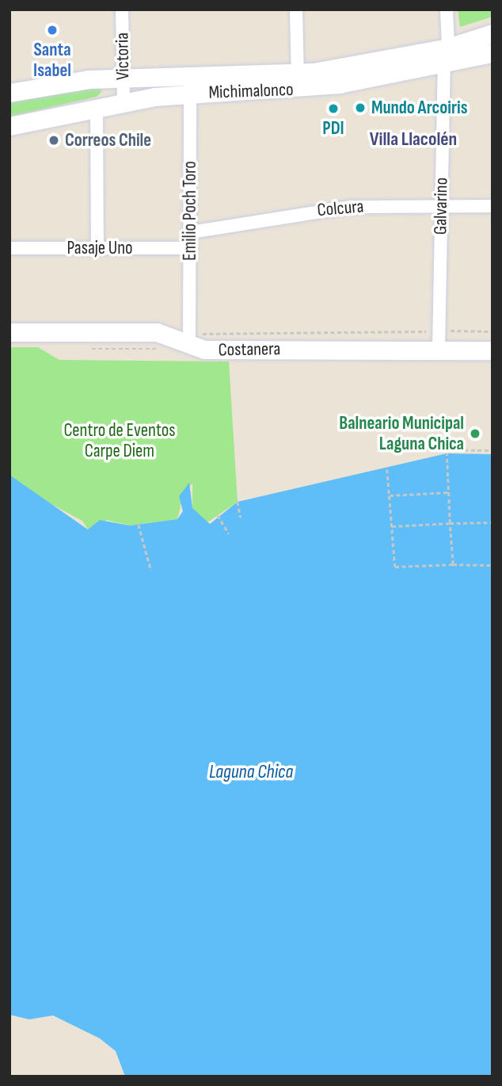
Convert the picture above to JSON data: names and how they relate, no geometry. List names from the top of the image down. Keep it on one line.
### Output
{"streets":{"main road":["Michimalonco","Costanera"],"street":["Victoria","Galvarino","Colcura","Emilio Poch Toro","Pasaje Uno"]},"crossings":[["Victoria","Michimalonco"],["Michimalonco","Galvarino"],["Michimalonco","Emilio Poch Toro"],["Galvarino","Colcura"],["Galvarino","Costanera"],["Colcura","Emilio Poch Toro"],["Emilio Poch Toro","Pasaje Uno"],["Emilio Poch Toro","Costanera"]],"districts":["Villa Llacolén"],"water":["Laguna Chica"],"parks":["Centro de Eventos Carpe Diem"],"places":["Santa Isabel","Mundo Arcoiris","PDI","Correos Chile","Balneario Municipal Laguna Chica"]}
